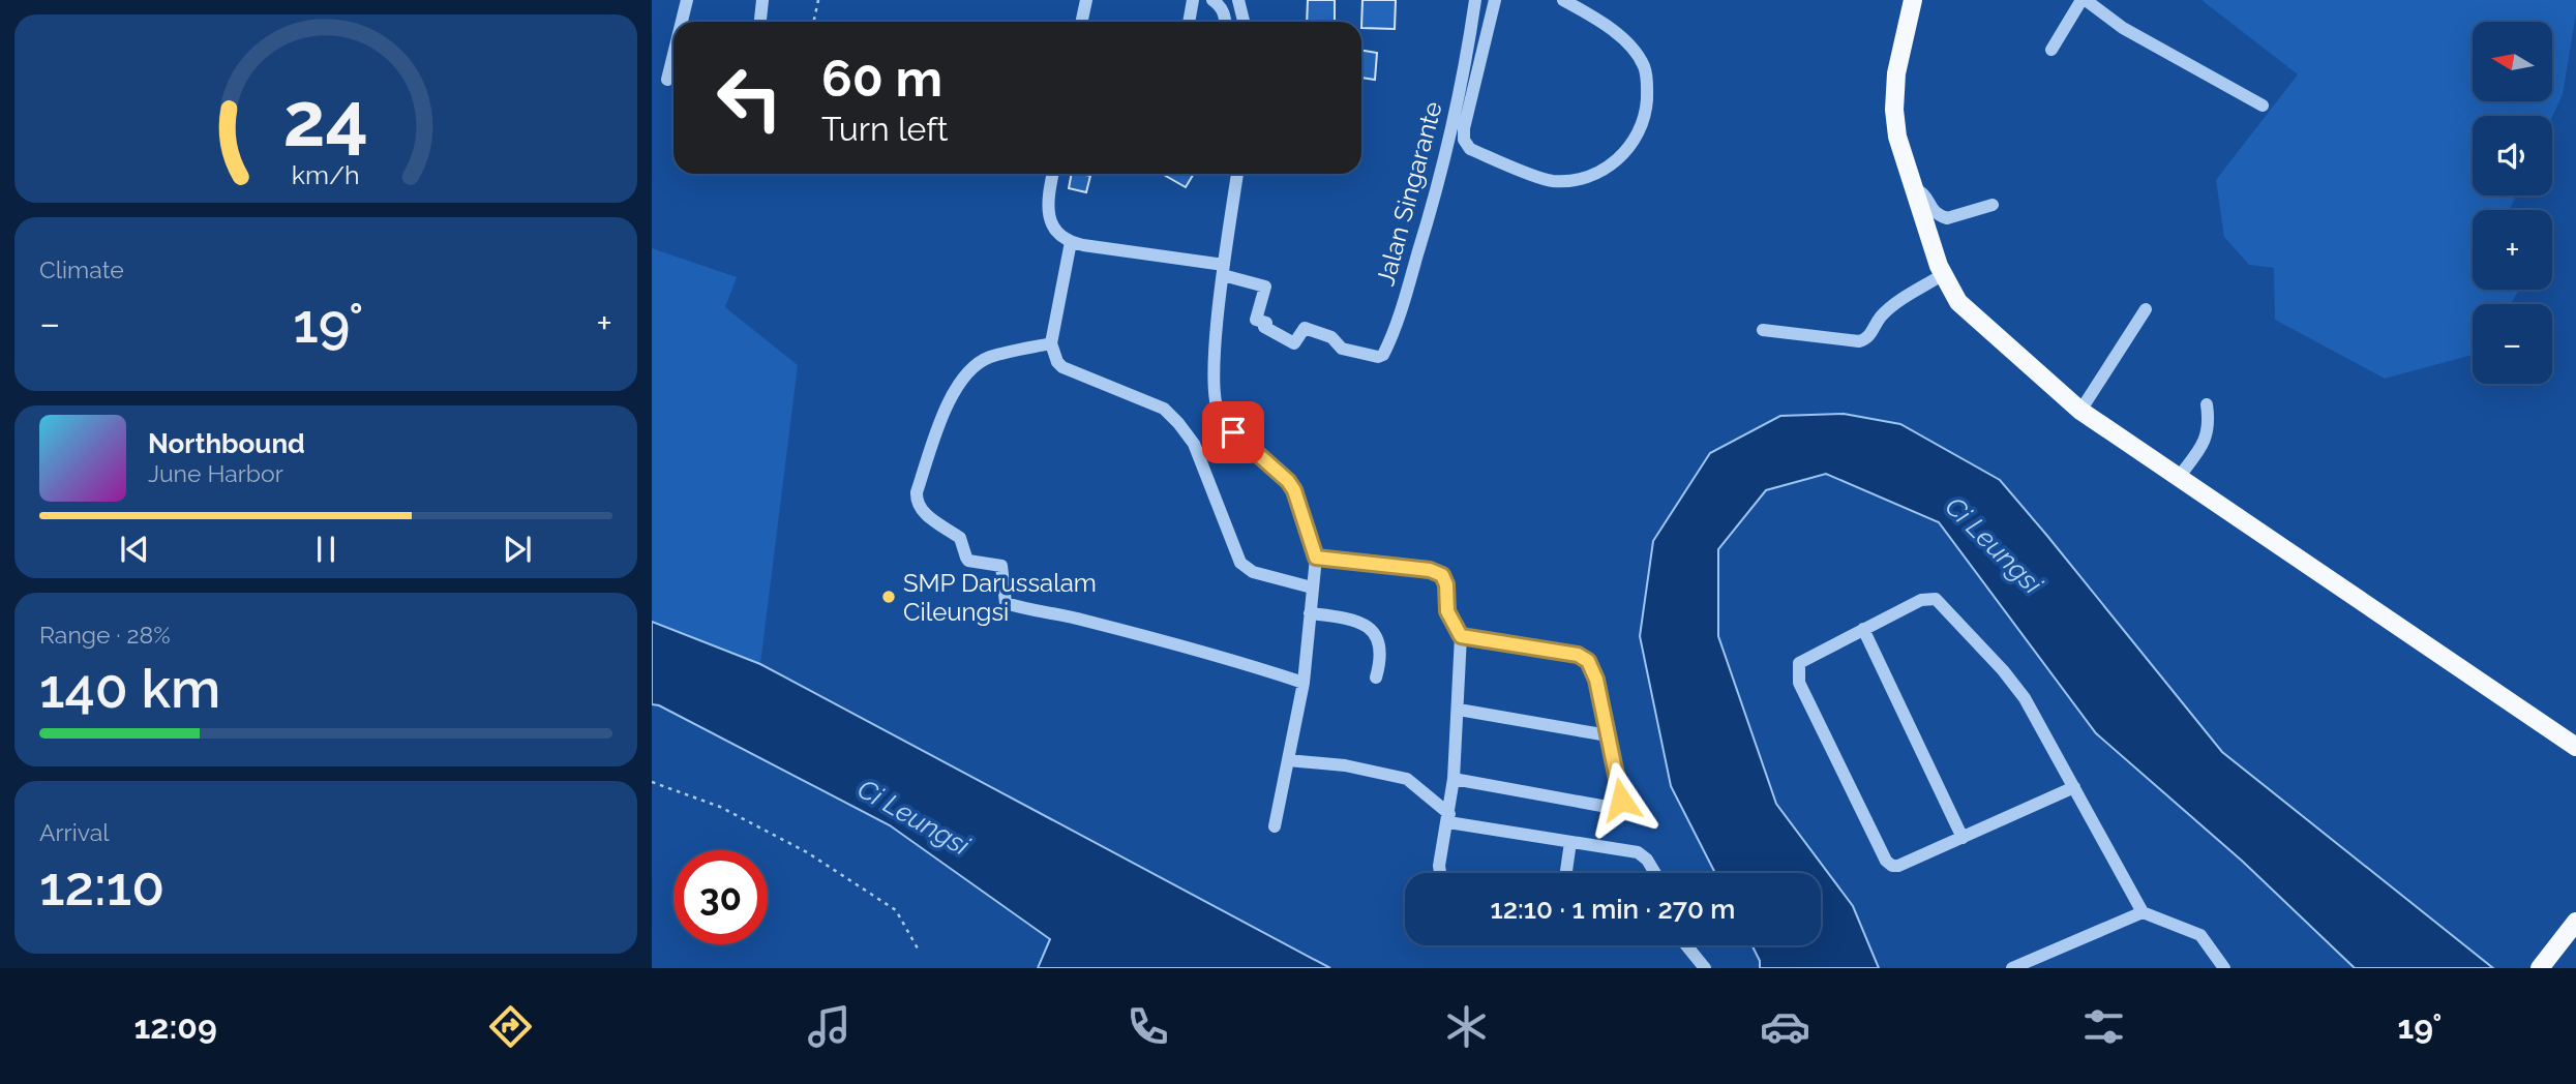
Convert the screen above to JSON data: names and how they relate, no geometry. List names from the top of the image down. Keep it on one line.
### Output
{"streets":{"street":["Jalan Singarante"]},"water":["Ci Leungsi"],"places":["SMP Darussalam Cileungsi"],"north":"left","page":{"map_buttons":["+","−"],"turn":["60 m","Turn left"],"tile":["Climate",["Range · 28%","140 km"],["Arrival","12:10"]],"heat":["−","19°","+"],"song":["Northbound","June Harbor"],"limit":"30","trip":"12:10 · 1 min · 270 m","tabs":["12:09","19°"],"gauge":["24","km/h"]}}
